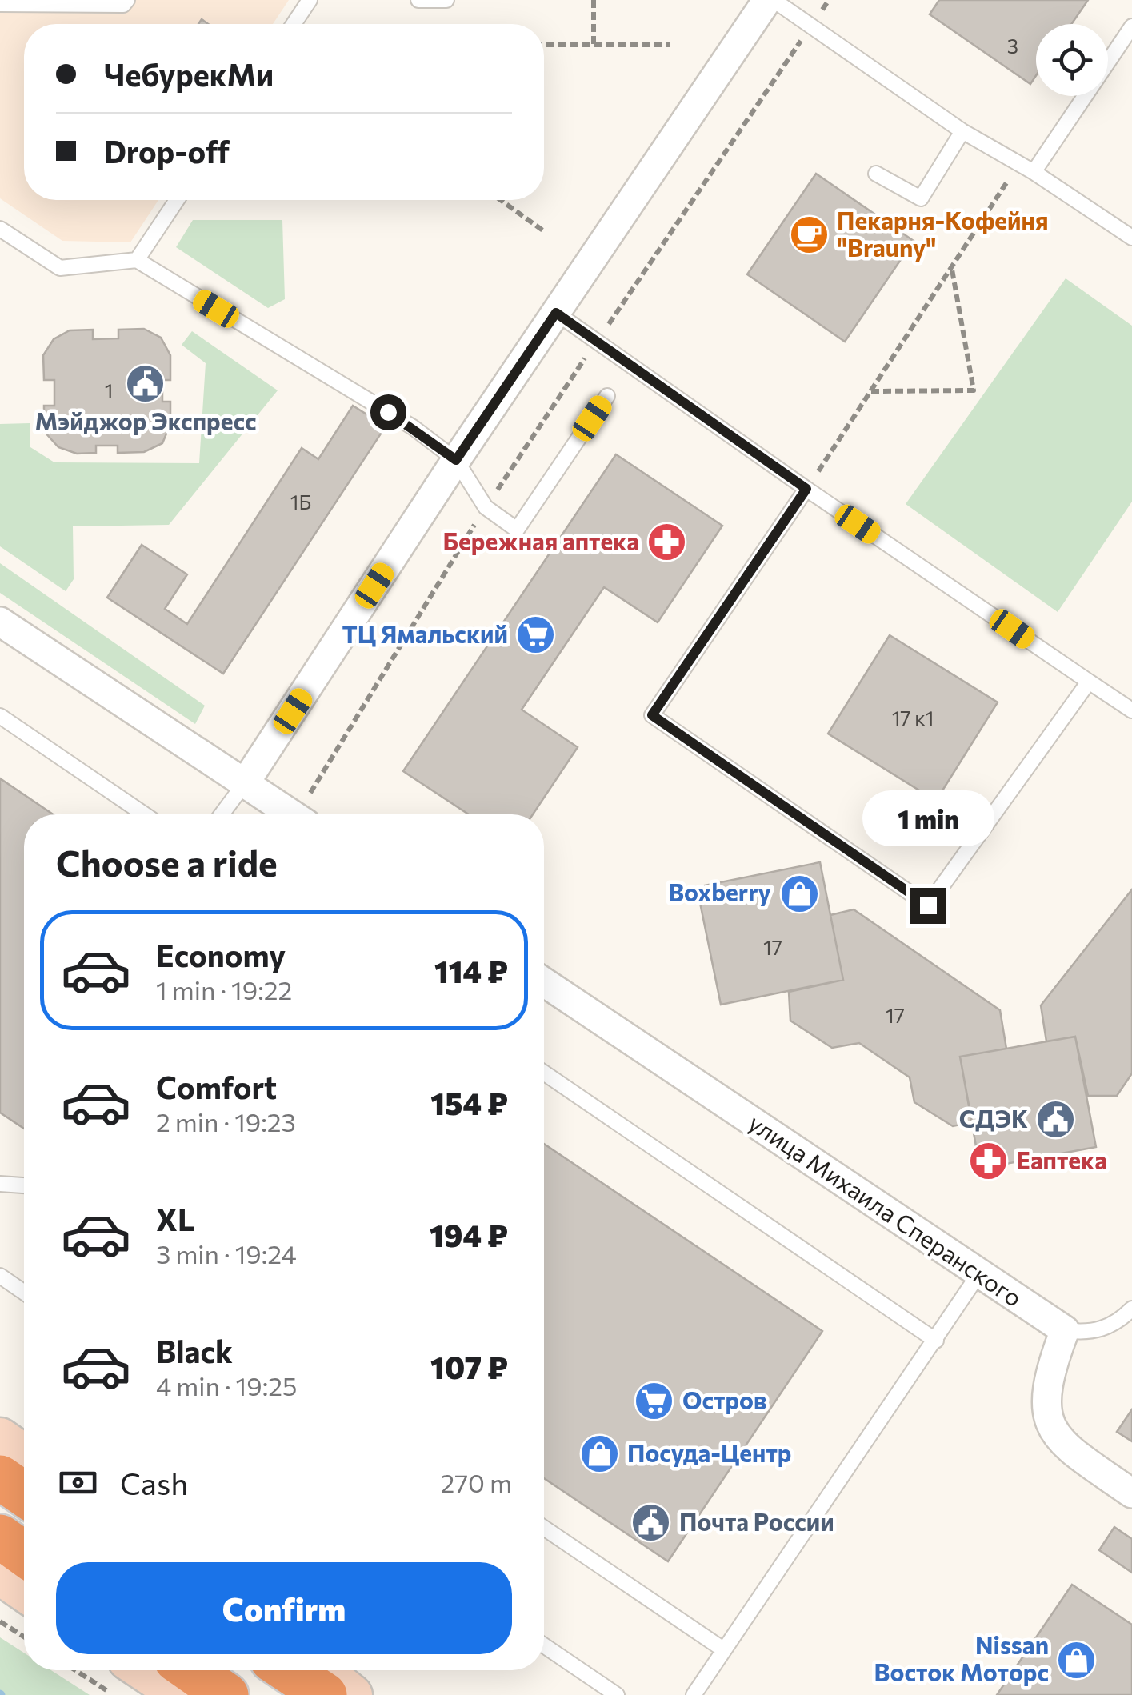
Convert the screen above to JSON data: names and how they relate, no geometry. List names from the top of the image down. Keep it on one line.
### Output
{"streets":{"street":["улица Михаила Сперанского"]},"places":{"cafe":["Пекарня-Кофейня \"Brauny\""],"public building":["Мэйджор Экспресс","СДЭК","Почта России"],"pharmacy":["Бережная аптека","Еаптека"],"supermarket":["ТЦ Ямальский","Остров"],"shop":["Boxberry","Посуда-Центр","Nissan Восток Моторс"]},"house_numbers":["3","1","1Б","17 к1","17","17"],"page":{"banner":["ЧебурекМи","Drop-off"],"bubble":"1 min","heading":"Choose a ride","list":[{"name":"Economy","note":"1 min · 19:22","value":"114 ₽"},{"name":"Comfort","note":"2 min · 19:23","value":"154 ₽"},{"name":"XL","note":"3 min · 19:24","value":"194 ₽"},{"name":"Black","note":"4 min · 19:25","value":"107 ₽"}],"pay":["Cash","270 m"],"buttons":"Confirm"}}
